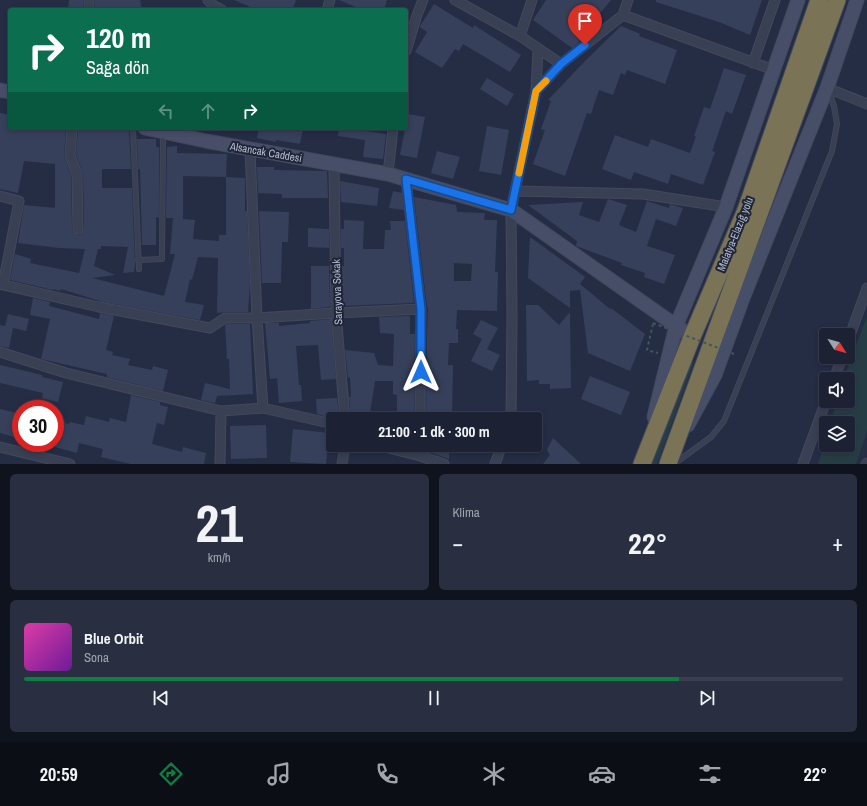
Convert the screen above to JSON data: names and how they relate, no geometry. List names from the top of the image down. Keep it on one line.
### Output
{"streets":{"highway":["Malatya-Elazığ yolu"],"street":["Alsancak Caddesi","Sarayova Sokak"]},"crossings":[["Alsancak Caddesi","Malatya-Elazığ yolu"],["Alsancak Caddesi","Sarayova Sokak"]],"north":"bottom right","page":{"turn":["120 m","Sağa dön"],"limit":"30","trip":"21:00 · 1 dk · 300 m","tile":[["21","km/h"],"Klima"],"heat":["−","22°","+"],"song":["Blue Orbit","Sona"],"tabs":["20:59","22°"]}}
